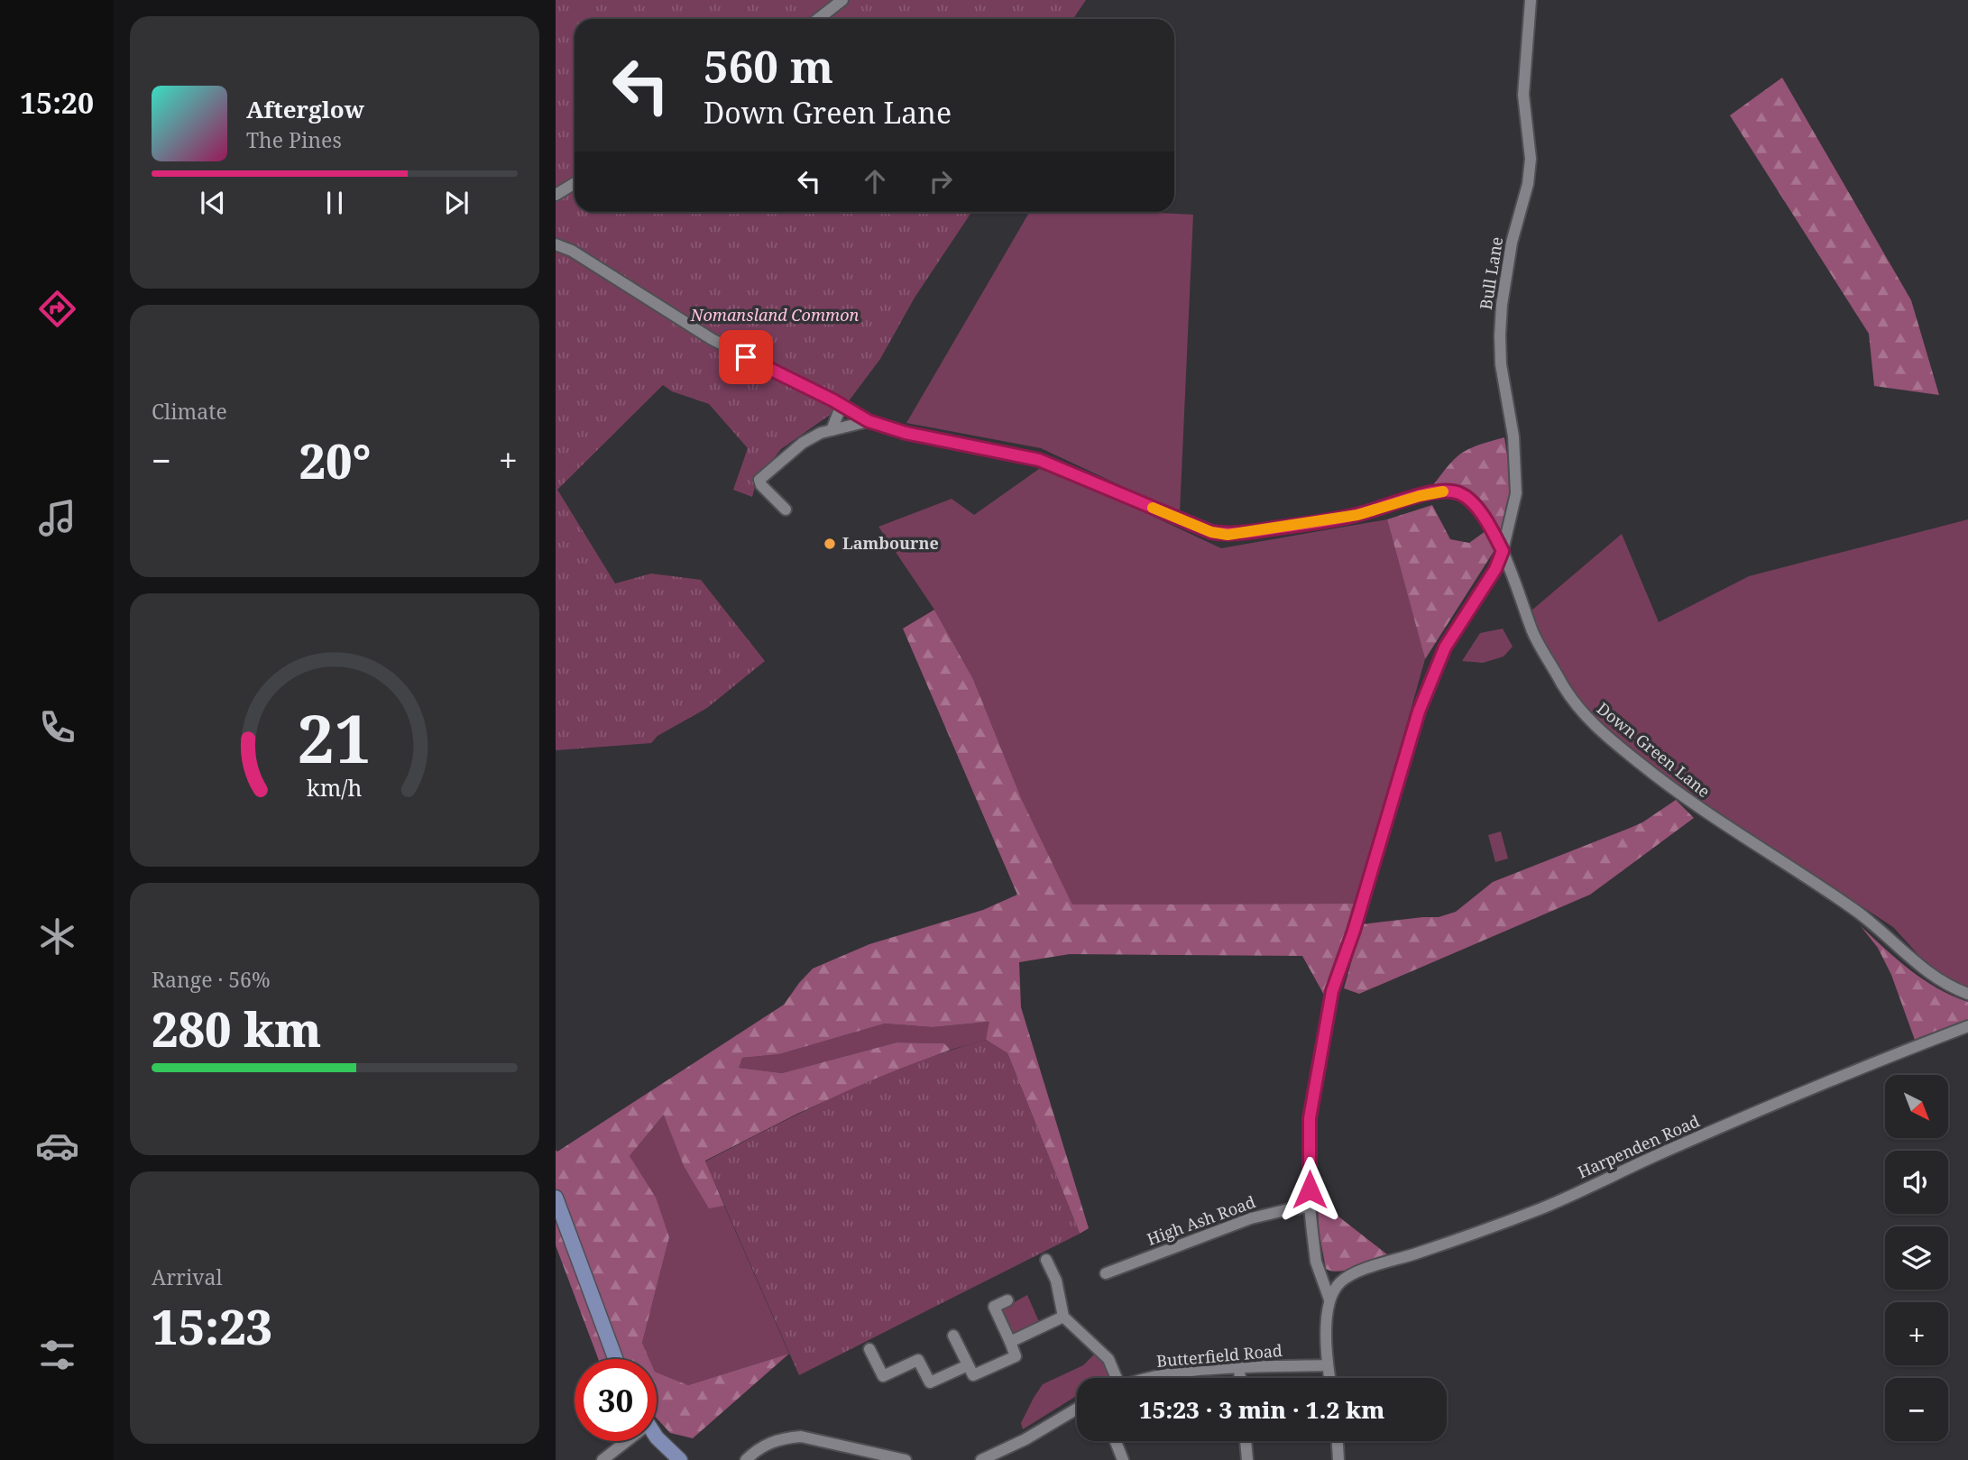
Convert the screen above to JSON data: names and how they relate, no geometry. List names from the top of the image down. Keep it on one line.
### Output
{"streets":{"street":["Bull Lane","Down Green Lane","Harpenden Road","High Ash Road","Butterfield Road"]},"crossings":[["Bull Lane","Down Green Lane"],["Bull Lane","High Ash Road"]],"parks":["Nomansland Common"],"places":["Lambourne"],"north":"bottom right","page":{"tabs":"15:20","turn":["560 m","Down Green Lane"],"song":["Afterglow","The Pines"],"tile":["Climate",["Range · 56%","280 km"],["Arrival","15:23"]],"heat":["−","20°","+"],"map_buttons":["+","−"],"limit":"30","trip":"15:23 · 3 min · 1.2 km","gauge":["21","km/h"]}}
